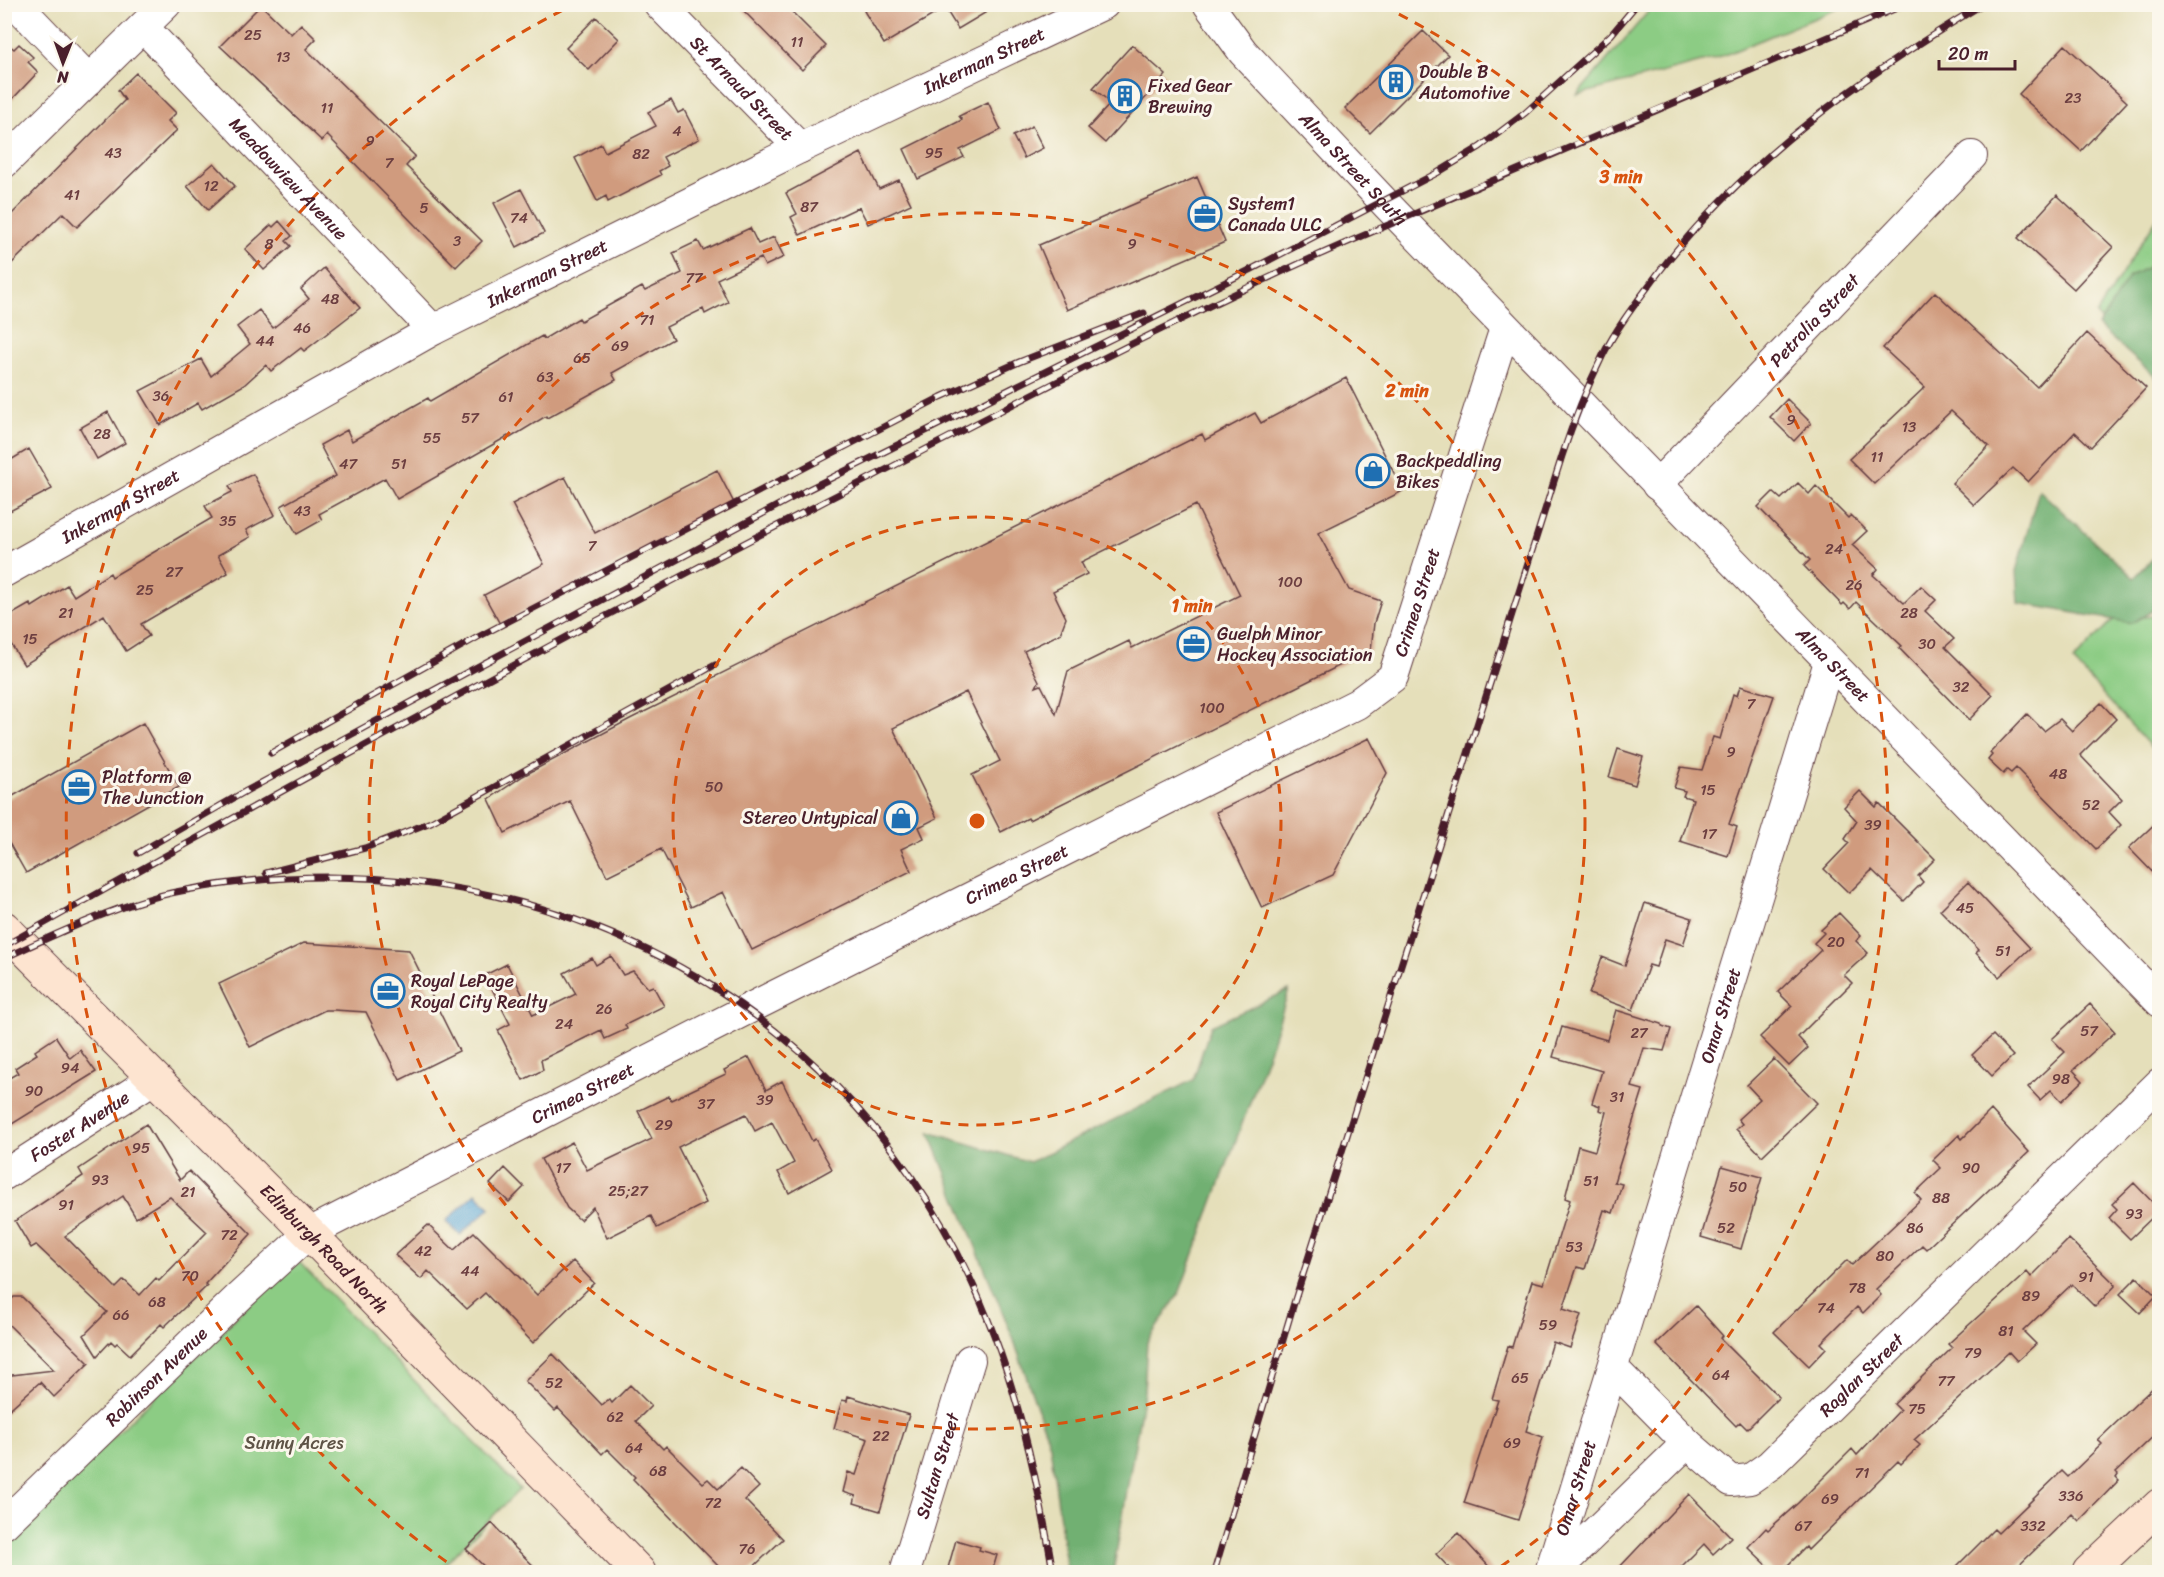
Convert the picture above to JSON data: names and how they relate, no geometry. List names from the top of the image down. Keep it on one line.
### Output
{"streets":{"main road":["Edinburgh Road North"],"street":["Inkerman Street","St Arnaud Street","Alma Street South","Meadowview Avenue","Petrolia Street","Crimea Street","Alma Street","Omar Street","Foster Avenue","Raglan Street","Robinson Avenue","Sultan Street"]},"crossings":[["Inkerman Street","St Arnaud Street"],["Inkerman Street","Meadowview Avenue"],["Alma Street South","Crimea Street"],["Alma Street South","Alma Street"],["Petrolia Street","Alma Street"],["Crimea Street","Alma Street"],["Crimea Street","Edinburgh Road North"],["Crimea Street","Robinson Avenue"],["Alma Street","Omar Street"],["Foster Avenue","Edinburgh Road North"],["Edinburgh Road North","Robinson Avenue"]],"parks":["Sunny Acres"],"places":{"building":["Double B Automotive","Fixed Gear Brewing"],"office":["System1 Canada ULC","Guelph Minor Hockey Association","Platform @ The Junction","Royal LePage Royal City Realty"],"shop":["Backpeddling Bikes","Stereo Untypical"]},"house_numbers":["25","11","13","23","11","4","9","43","95","82","7","12","41","87","5","74","3","8","9","77","48","71","46","44","69","65","63","36","61","57","9","13","28","55","11","47","51","43","35","7","24","27","100","26","25","21","28","15","30","32","7","100","9","48","50","15","52","39","17","45","20","51","26","24","57","27","94","98","90","31","39","37","29","95","17","90","93","51","50","25;27","21","88","91","93","52","86","72","53","42","80","44","70","91","78","89","68","74","66","59","81","79","64","65","77","52","75","62","22","69","64","68","71","336","69","72","67","332","76"],"scale_bar":"20 m","north":"bottom","rings":["3 min","2 min","1 min"]}
